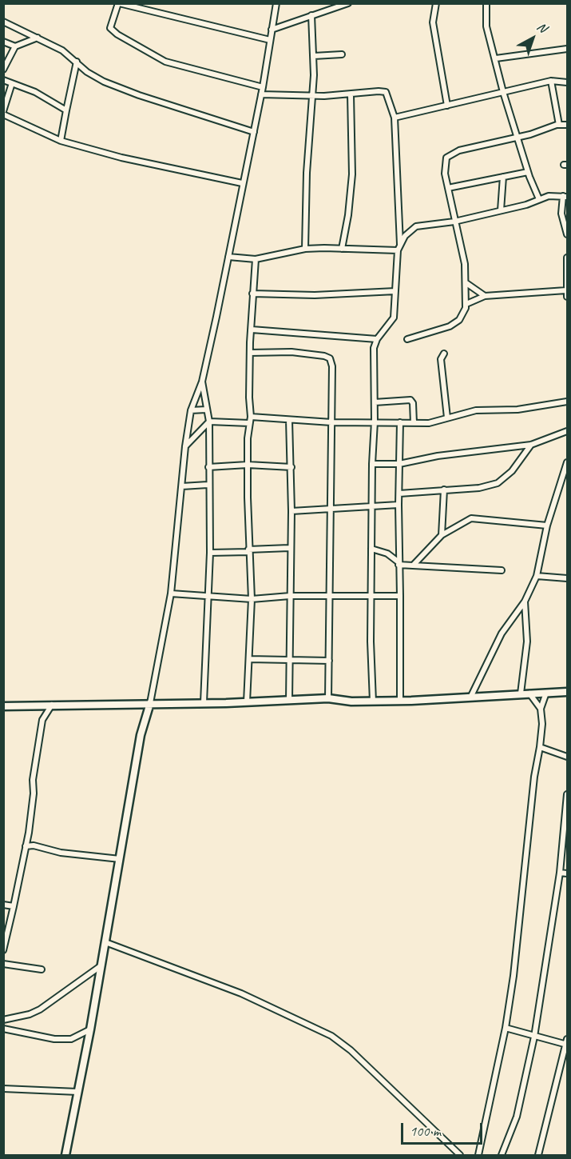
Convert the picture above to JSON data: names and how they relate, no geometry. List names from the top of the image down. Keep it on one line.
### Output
{"scale_bar":"100 m","north":"top right"}
